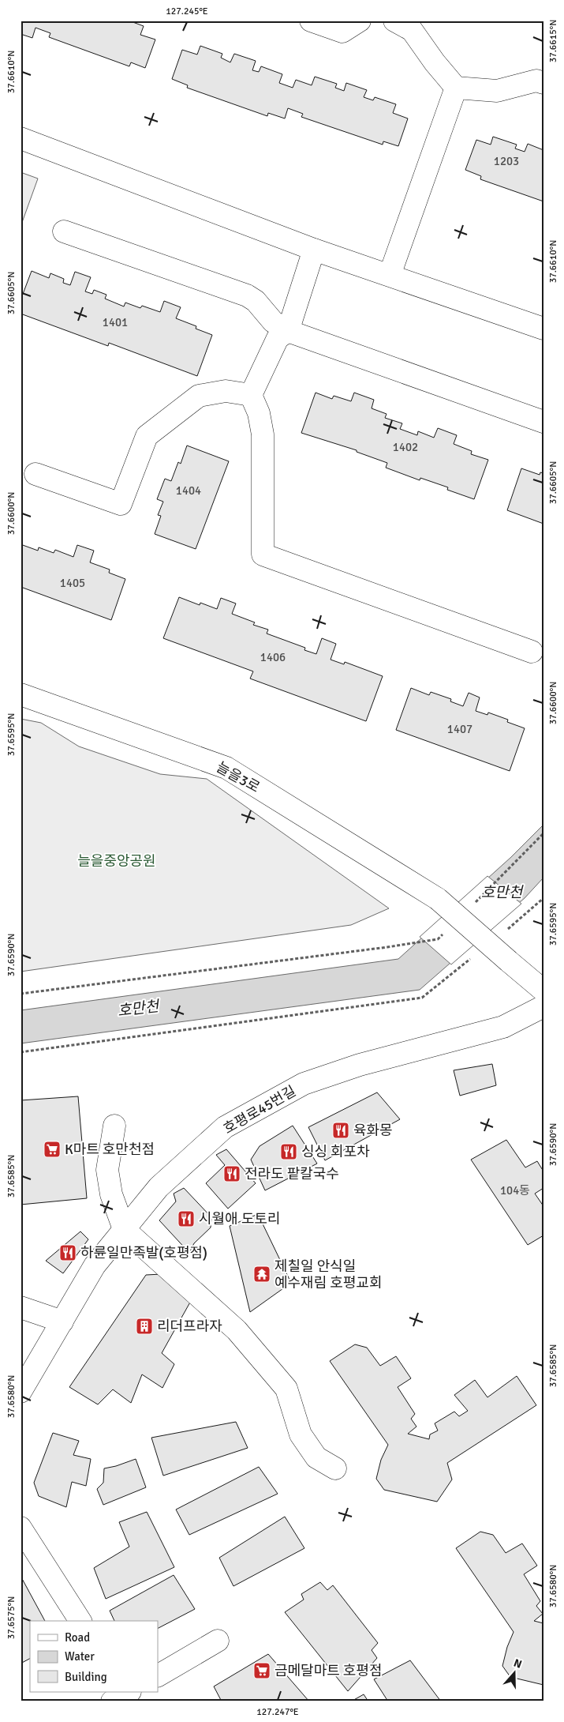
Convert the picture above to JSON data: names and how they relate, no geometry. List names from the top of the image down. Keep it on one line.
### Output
{"streets":{"street":["늘을3로","호평로45번길"]},"water":["호만천"],"parks":["늘을중앙공원"],"places":{"restaurant":["육화몽","싱싱 회포차","전라도 팥칼국수","시월애 도토리","하륜일만족발(호평점)"],"supermarket":["K마트 호만천점","금메달마트 호평점"],"temple":["제칠일 안식일 예수재림 호평교회"],"building":["리더프라자"]},"house_numbers":["1203","1401","1402","1404","1405","1406","1407","104동"],"legend":["Road","Water","Building"],"north":"top","coordinates":["127.245°E","37.6615°N","37.6610°N","37.6605°N","37.6600°N","37.6595°N","37.6590°N","37.6585°N","37.6580°N","37.6575°N","127.247°E"]}
